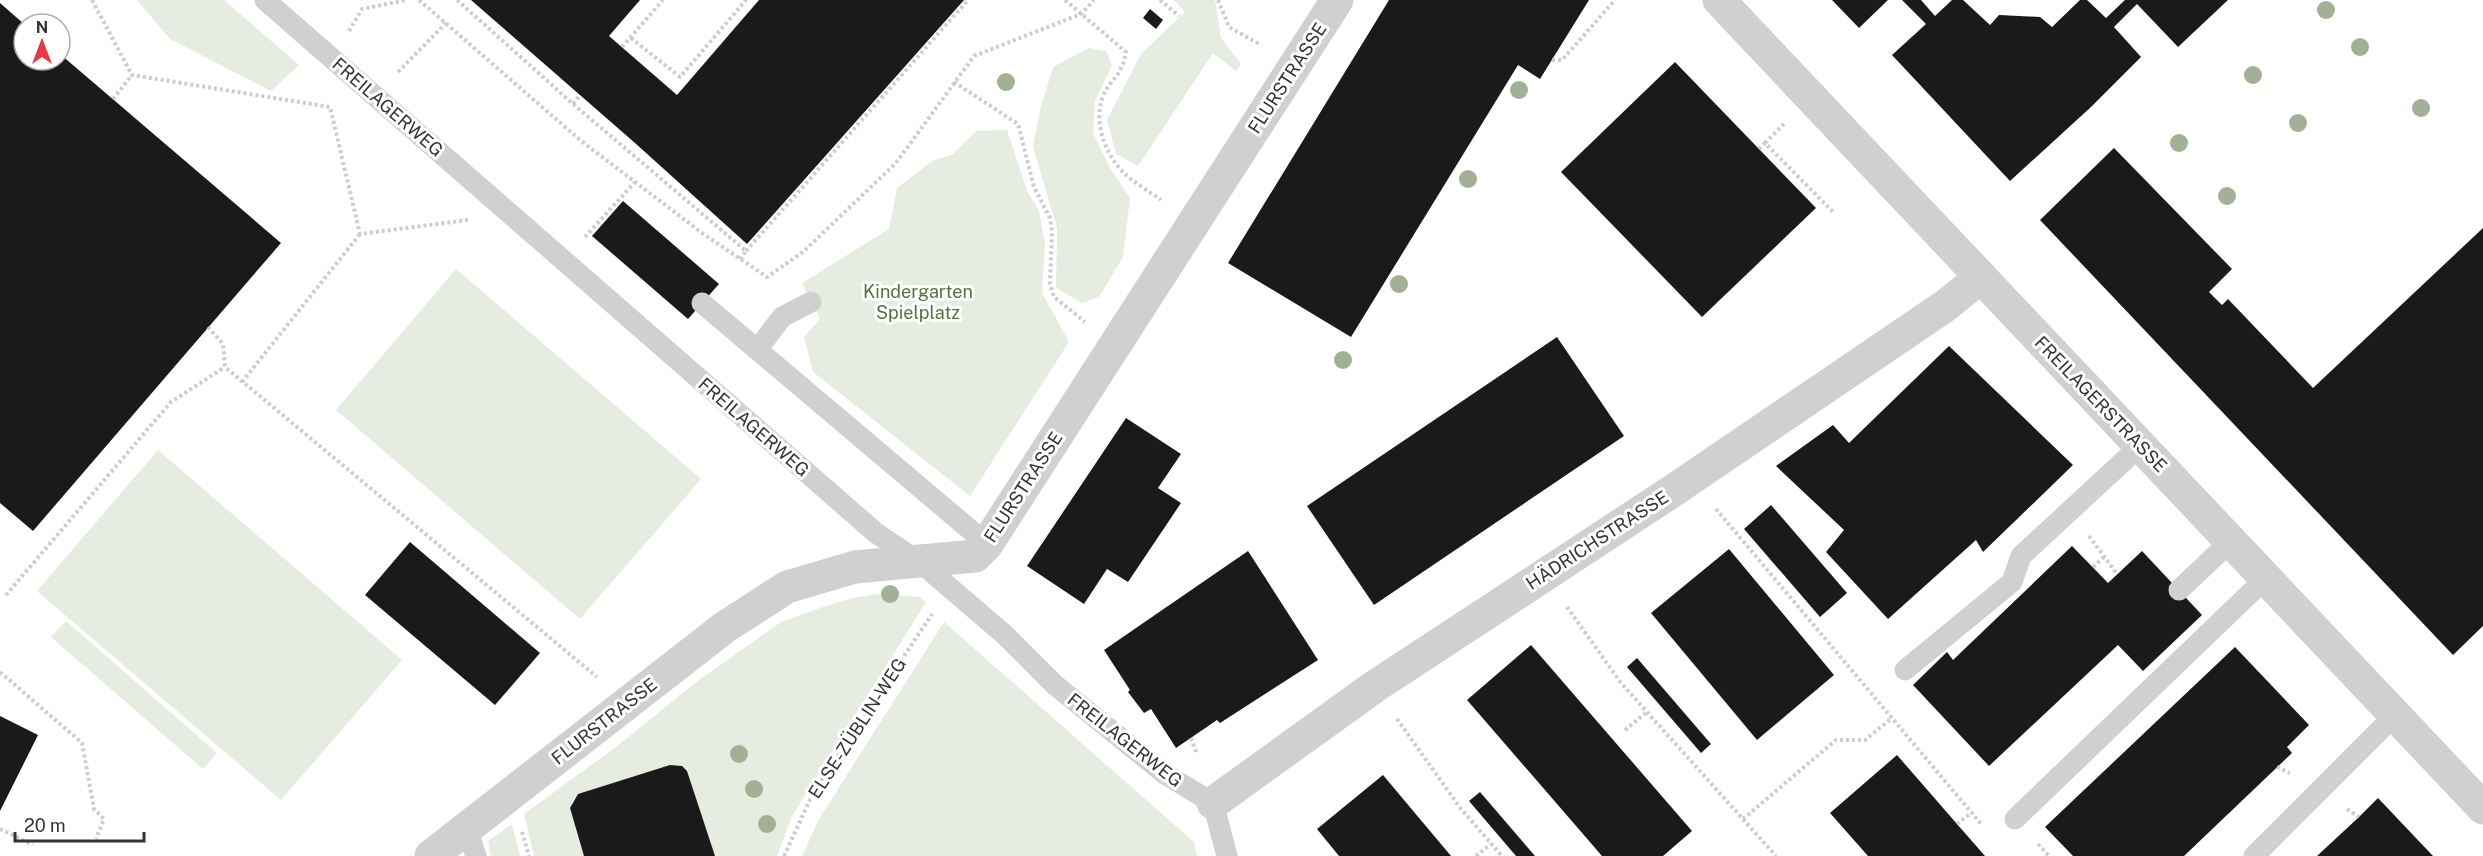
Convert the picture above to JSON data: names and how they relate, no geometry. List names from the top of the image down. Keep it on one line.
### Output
{"streets":{"street":["FLURSTRASSE","FREILAGERSTRASSE","HÄDRICHSTRASSE"],"lane":["FREILAGERWEG"],"path":["ELSE-ZÜBLIN-WEG"]},"crossings":[["FLURSTRASSE","FREILAGERWEG"],["FREILAGERWEG","HÄDRICHSTRASSE"],["FREILAGERSTRASSE","HÄDRICHSTRASSE"]],"parks":["Kindergarten Spielplatz"],"scale_bar":"20 m","north":"top"}
